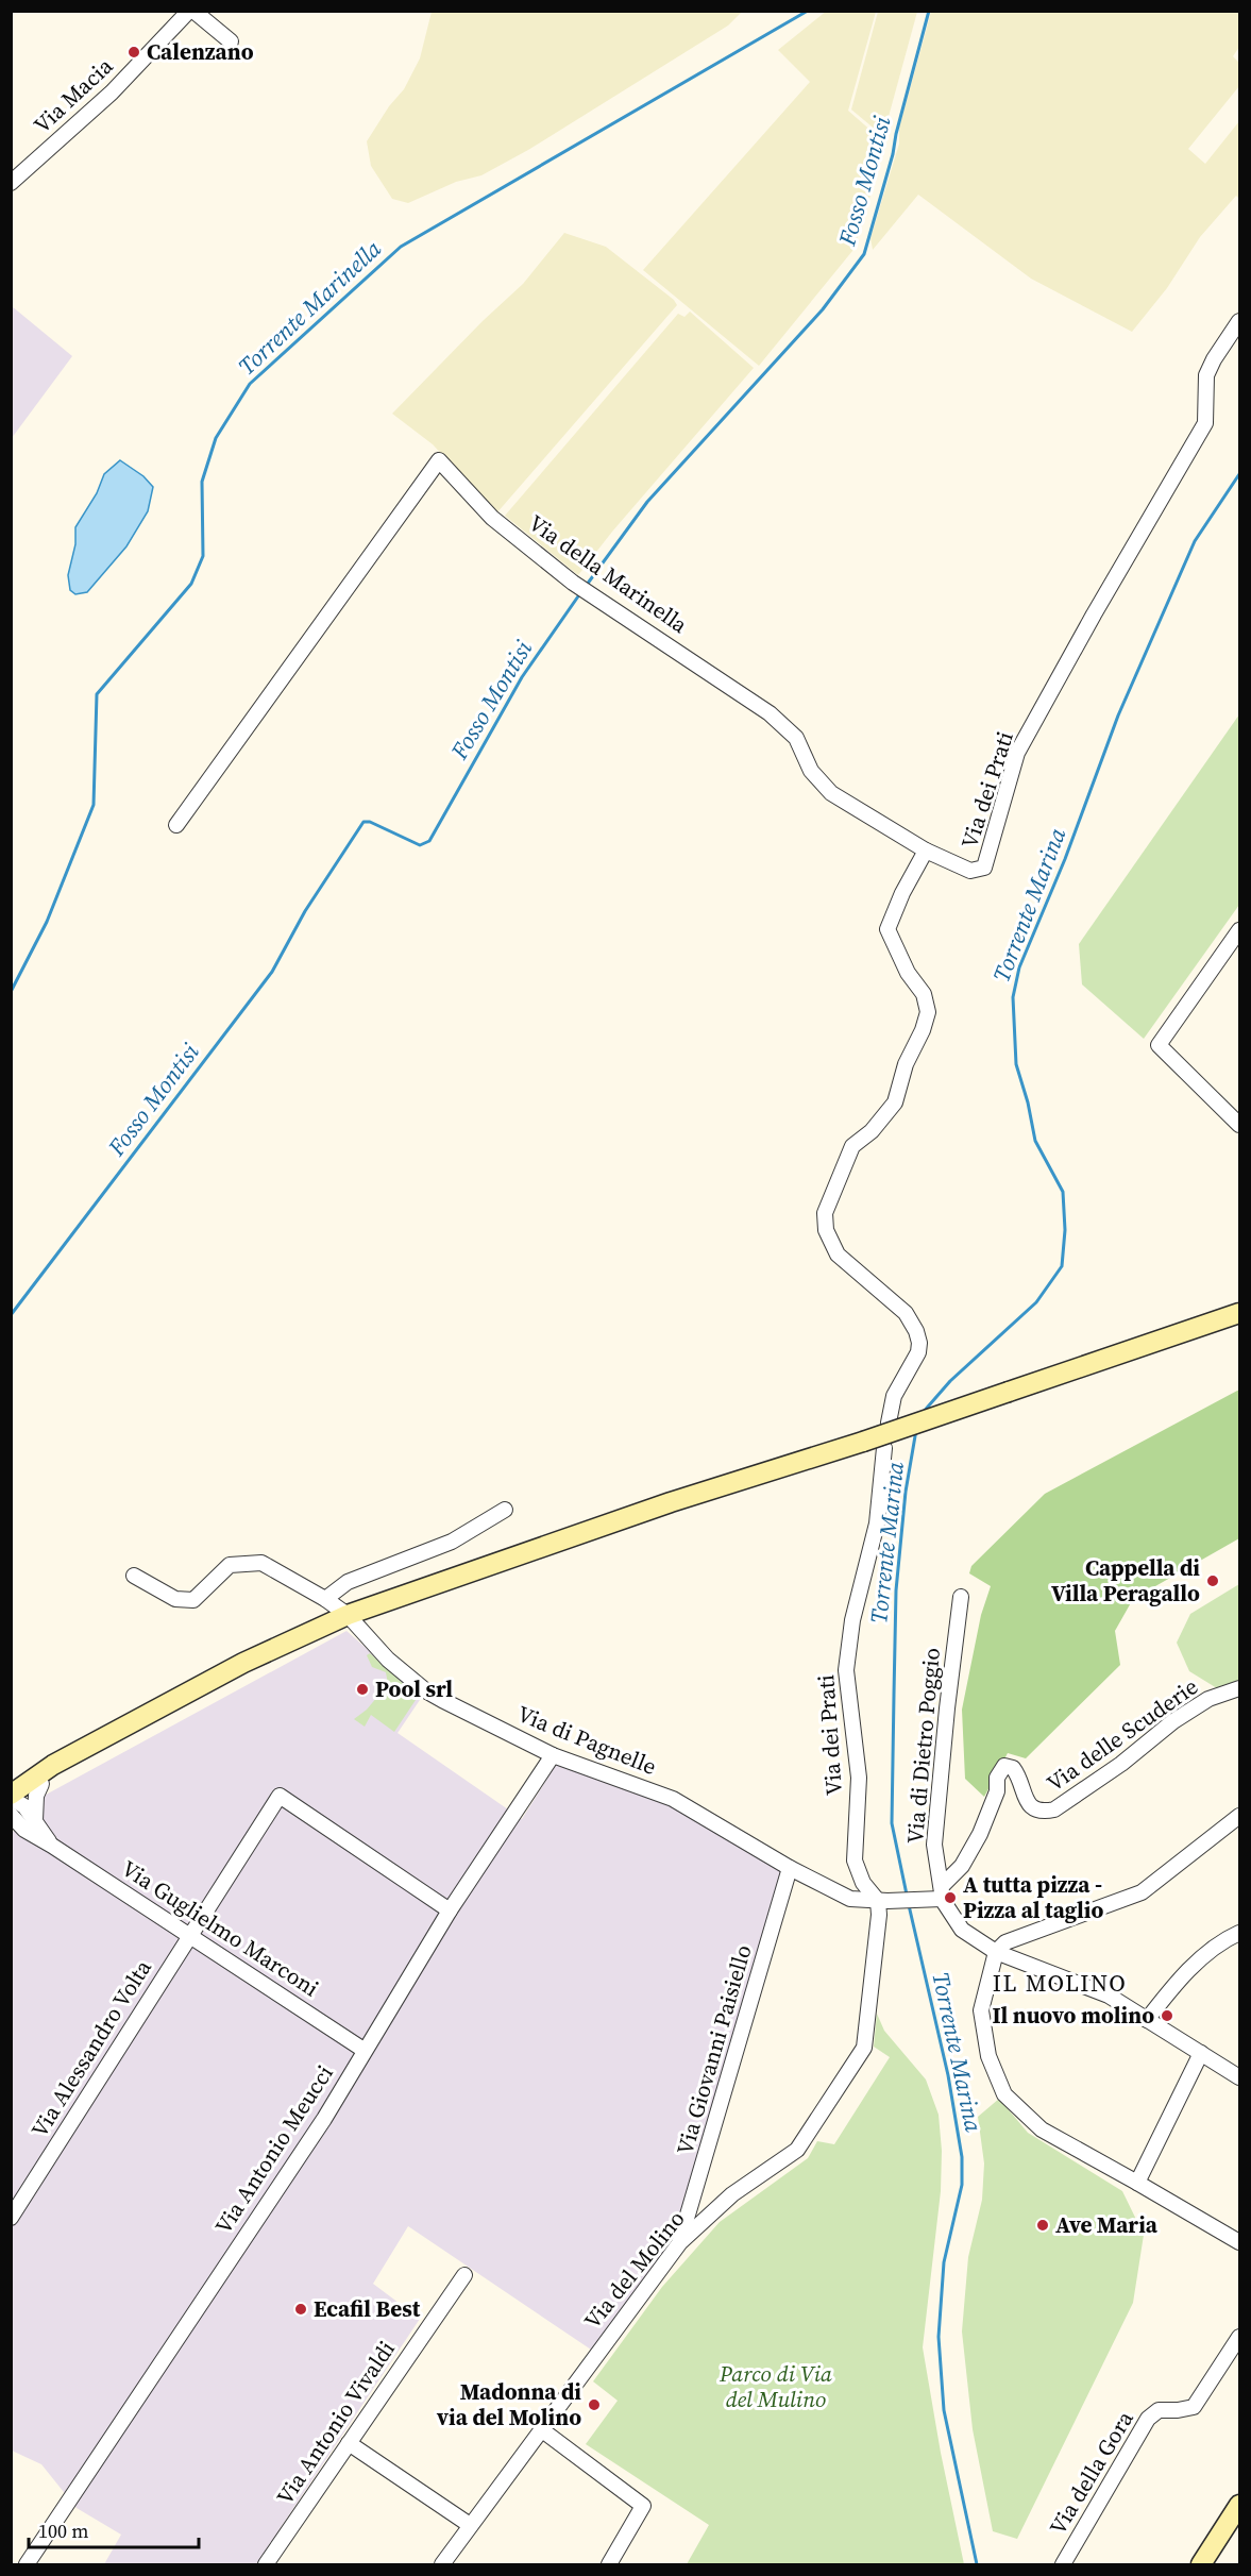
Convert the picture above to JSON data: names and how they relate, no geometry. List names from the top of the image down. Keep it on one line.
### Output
{"streets":{"street":["Via Macia","Via della Marinella","Via dei Prati","Via delle Scuderie","Via di Pagnelle","Via di Dietro Poggio","Via Guglielmo Marconi","Via Alessandro Volta","Via Giovanni Paisiello","Via Antonio Meucci","Via del Molino","Via Antonio Vivaldi","Via della Gora"]},"crossings":[["Via della Marinella","Via dei Prati"],["Via dei Prati","Via di Pagnelle"],["Via dei Prati","Via del Molino"],["Via delle Scuderie","Via di Dietro Poggio"],["Via di Pagnelle","Via Giovanni Paisiello"],["Via di Pagnelle","Via Antonio Meucci"],["Via di Pagnelle","Via del Molino"],["Via Guglielmo Marconi","Via Alessandro Volta"],["Via Guglielmo Marconi","Via Antonio Meucci"],["Via Alessandro Volta","Via Antonio Meucci"],["Via Giovanni Paisiello","Via del Molino"]],"districts":["IL MOLINO"],"water":["Fosso Montisi","Torrente Marinella","Torrente Marina"],"parks":["Parco di Via del Mulino"],"places":["Calenzano","Cappella di Villa Peragallo","Pool srl","A tutta pizza - Pizza al taglio","Il nuovo molino","Ave Maria","Ecafil Best","Madonna di via del Molino"],"scale_bar":"100 m"}
